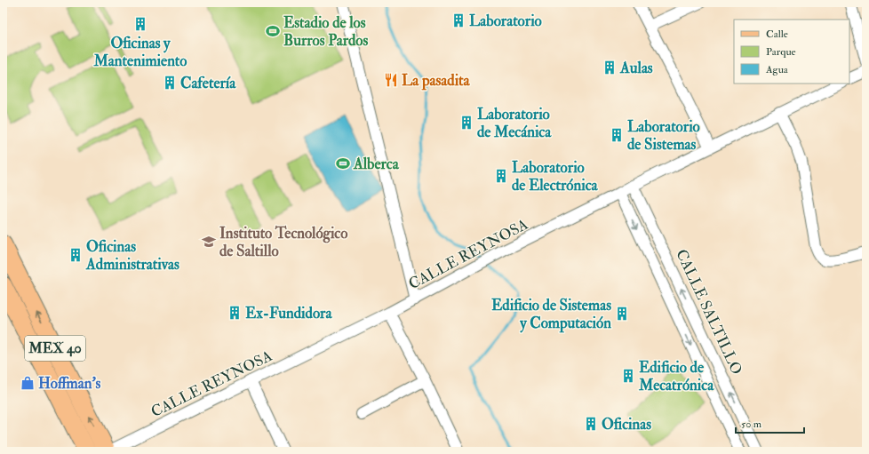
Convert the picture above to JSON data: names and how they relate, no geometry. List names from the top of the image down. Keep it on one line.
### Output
{"streets":{"main road":["MEX 40"],"street":["CALLE REYNOSA","CALLE SALTILLO"]},"crossings":[["CALLE REYNOSA","CALLE SALTILLO"],["CALLE REYNOSA","MEX 40"]],"places":{"building":["Laboratorio","Oficinas y Mantenimiento","Aulas","Cafetería","Laboratorio de Mecánica","Laboratorio de Sistemas","Laboratorio de Electrónica","Oficinas Administrativas","Ex-Fundidora","Edificio de Sistemas y Computación","Edificio de Mecatrónica","Oficinas"],"sports":["Estadio de los Burros Pardos","Alberca"],"restaurant":["La pasadita"],"school or university":["Instituto Tecnológico de Saltillo"],"shop":["Hoffman's"]},"legend":["Calle","Parque","Agua"],"scale_bar":"50 m"}
